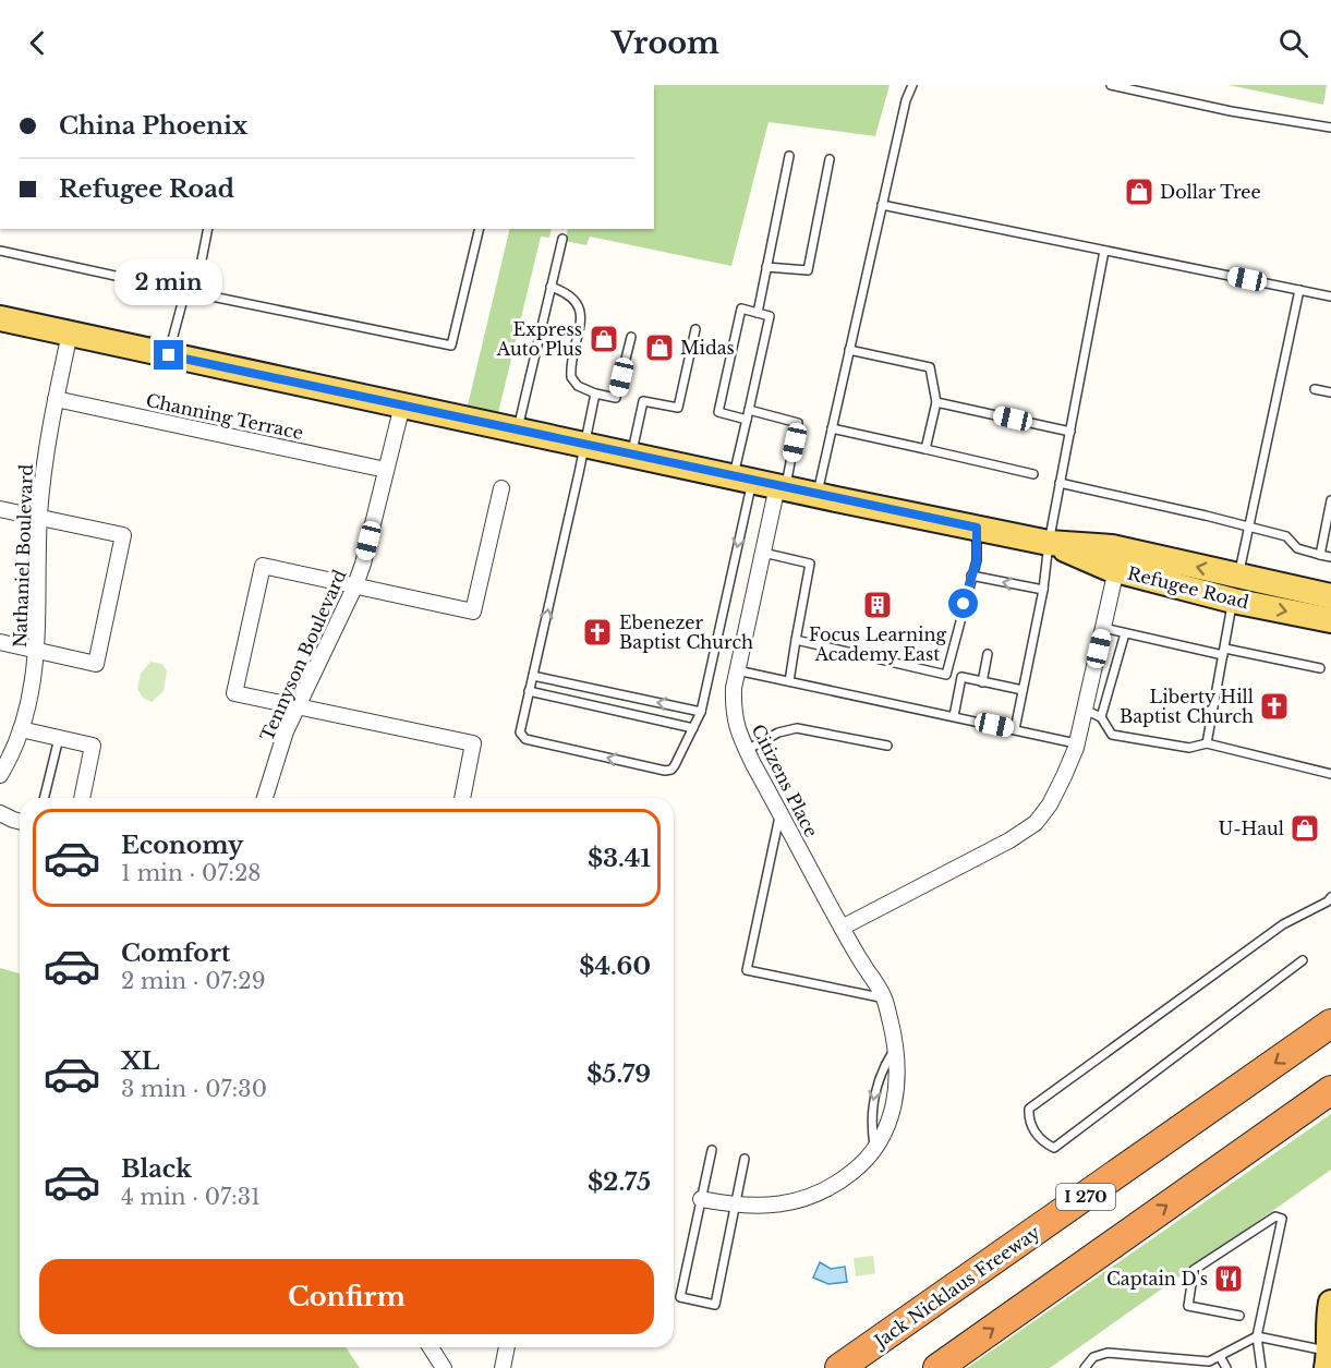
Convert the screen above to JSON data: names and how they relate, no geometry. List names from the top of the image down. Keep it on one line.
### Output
{"streets":{"highway":["I 270","Jack Nicklaus Freeway"],"main road":["Refugee Road"],"street":["Channing Terrace","Nathaniel Boulevard","Tennyson Boulevard","Citizens Place"]},"crossings":[["Channing Terrace","Nathaniel Boulevard"],["Channing Terrace","Tennyson Boulevard"],["Nathaniel Boulevard","Refugee Road"],["Refugee Road","Tennyson Boulevard"],["Refugee Road","Citizens Place"]],"places":{"shop":["Dollar Tree","Express Auto Plus","Midas","U-Haul"],"building":["Focus Learning Academy East"],"church":["Ebenezer Baptist Church","Liberty Hill Baptist Church"],"restaurant":["Captain D's"]},"page":{"header":"Vroom","banner":["China Phoenix","Refugee Road"],"bubble":"2 min","list":[{"name":"Economy","note":"1 min · 07:28","value":"$3.41"},{"name":"Comfort","note":"2 min · 07:29","value":"$4.60"},{"name":"XL","note":"3 min · 07:30","value":"$5.79"},{"name":"Black","note":"4 min · 07:31","value":"$2.75"}],"buttons":"Confirm"}}
